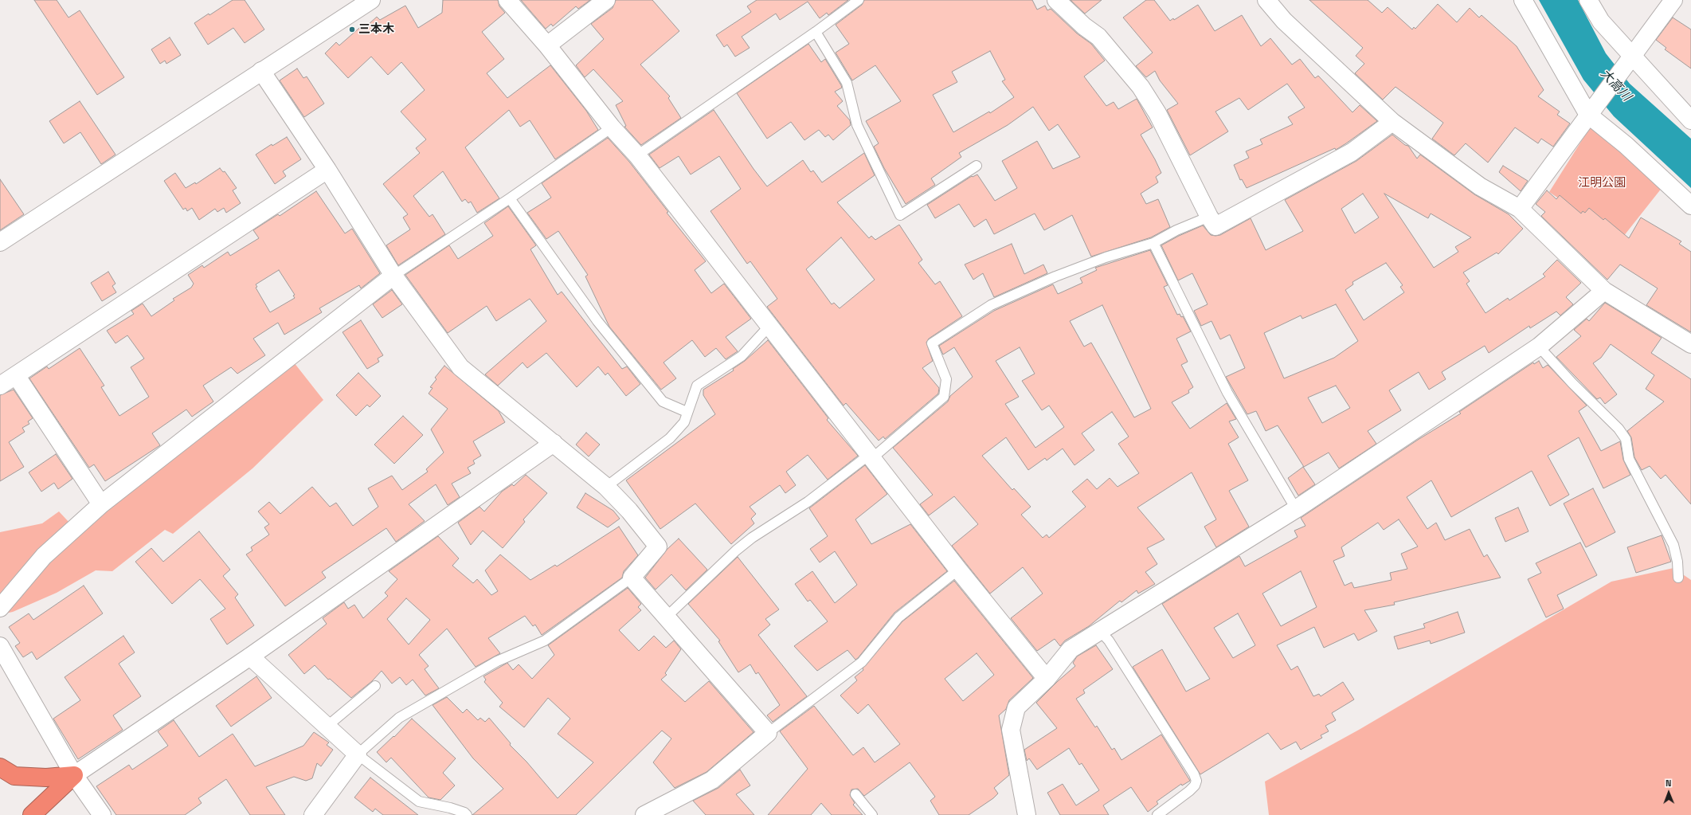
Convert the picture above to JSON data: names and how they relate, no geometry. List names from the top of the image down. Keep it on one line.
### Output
{"water":["大高川"],"parks":["江明公園"],"places":["三本木"],"north":"top"}
